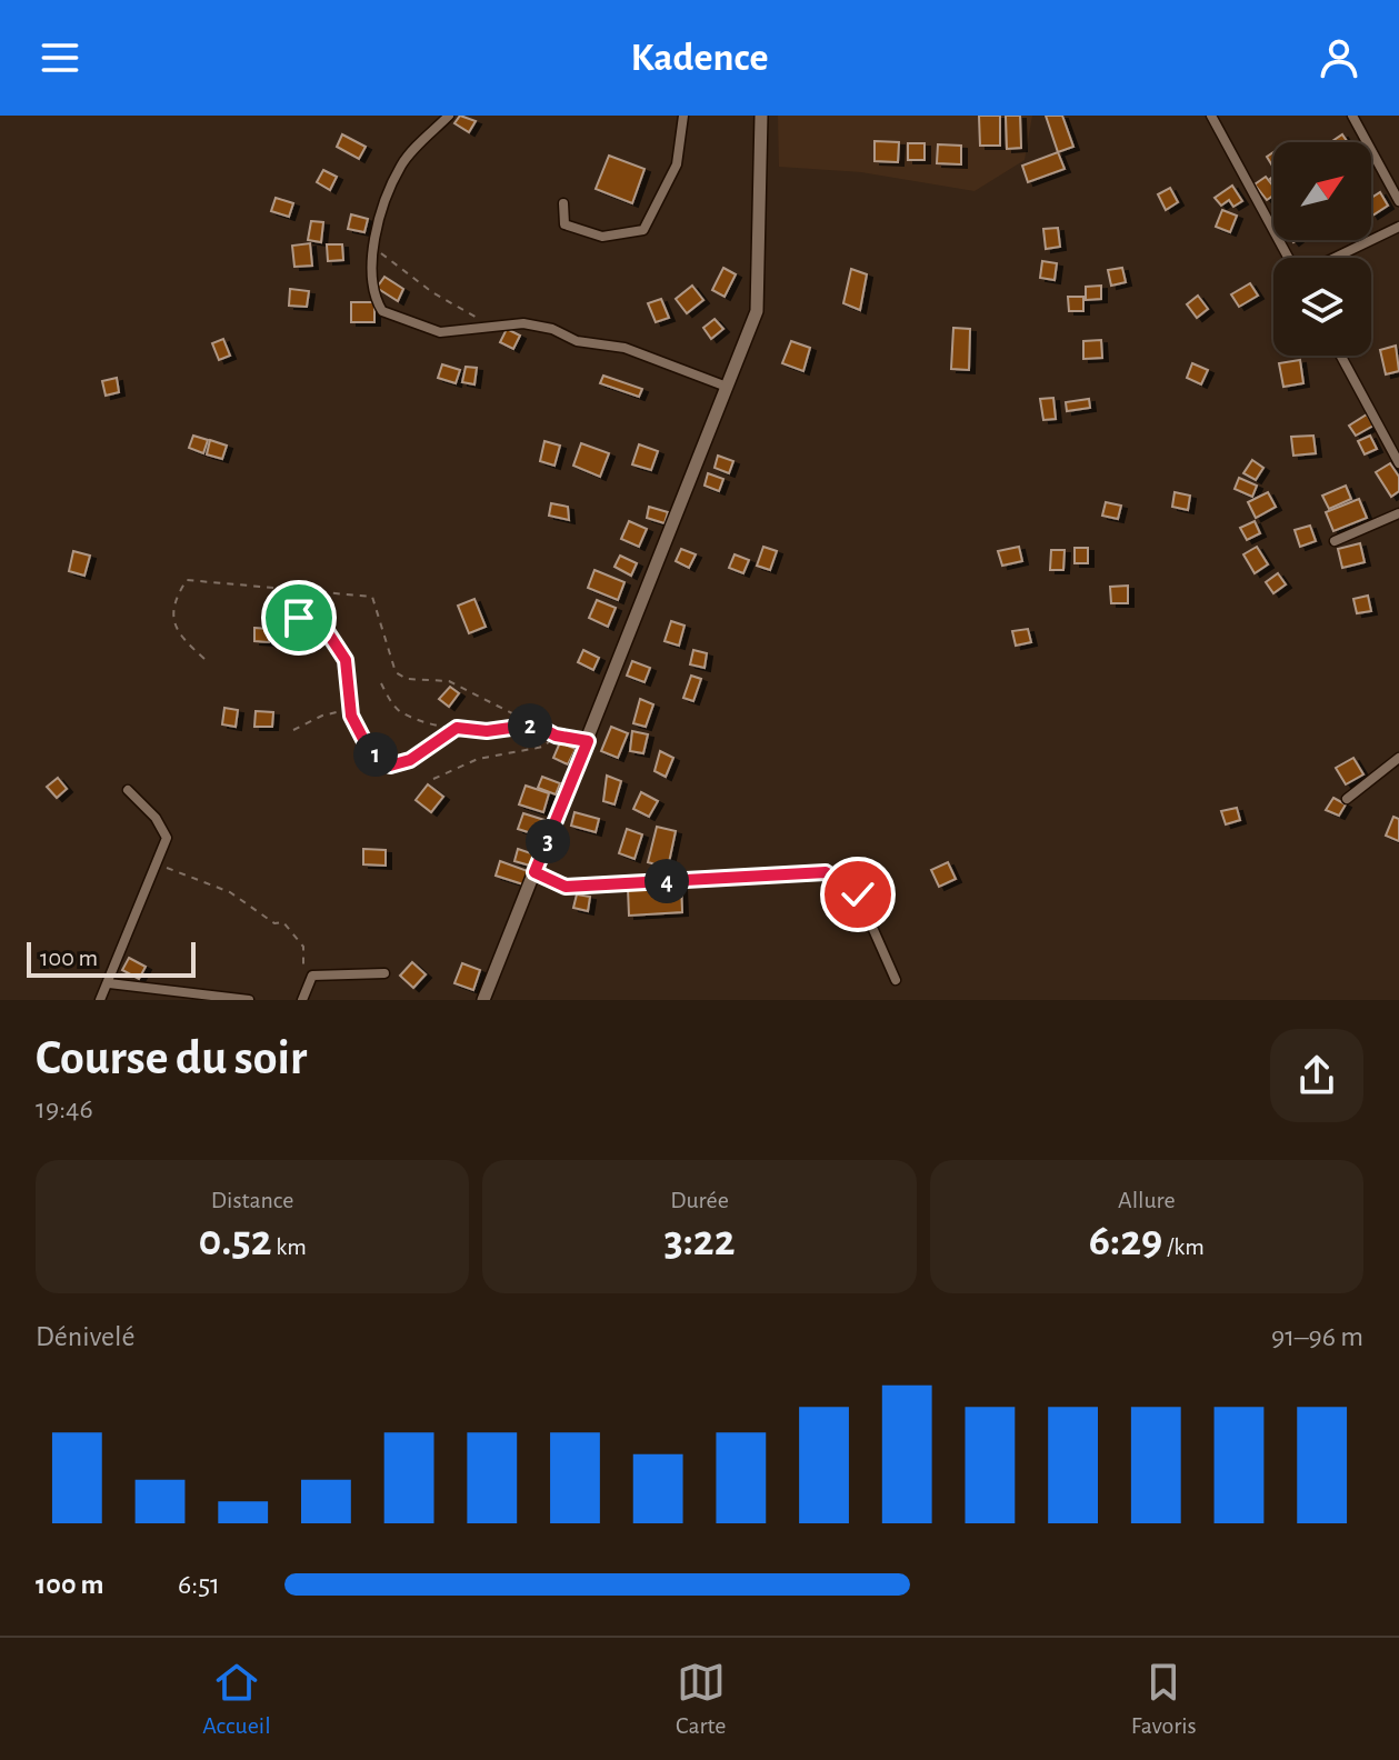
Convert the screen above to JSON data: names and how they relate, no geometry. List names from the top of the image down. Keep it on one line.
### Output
{"scale_bar":"100 m","north":"top right","page":{"header":"Kadence","pins":["2","1","3","4"],"scale":"100 m","heading":["Course du soir","19:46"],"stats":[["Distance","0.52 km"],["Durée","3:22"],["Allure","6:29 /km"]],"chart":["Dénivelé","91–96 m"],"list":[{"name":"100 m","note":"6:51"}],"tabs":["Accueil","Carte","Favoris"]}}
